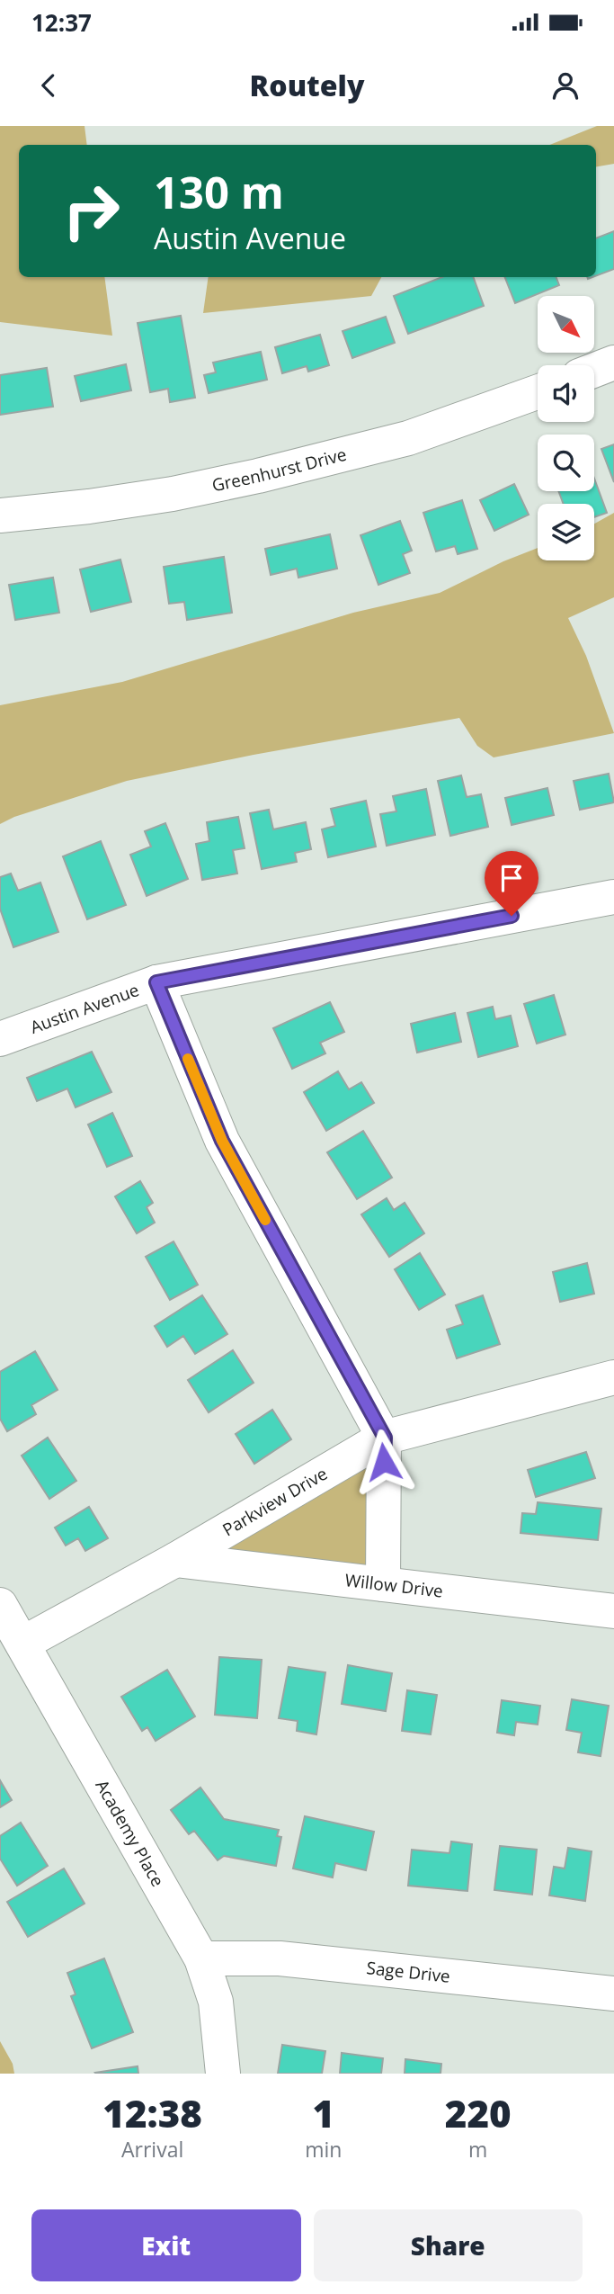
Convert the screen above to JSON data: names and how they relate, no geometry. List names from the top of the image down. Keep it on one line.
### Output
{"streets":{"street":["Greenhurst Drive","Austin Avenue","Parkview Drive","Willow Drive","Academy Place","Sage Drive"]},"crossings":[["Parkview Drive","Willow Drive"],["Parkview Drive","Academy Place"],["Academy Place","Sage Drive"]],"north":"bottom right","page":{"status":"12:37","header":"Routely","turn":["130 m","Austin Avenue"],"eta":["12:38","Arrival","1","min","220","m"],"buttons":["Exit","Share"]}}
